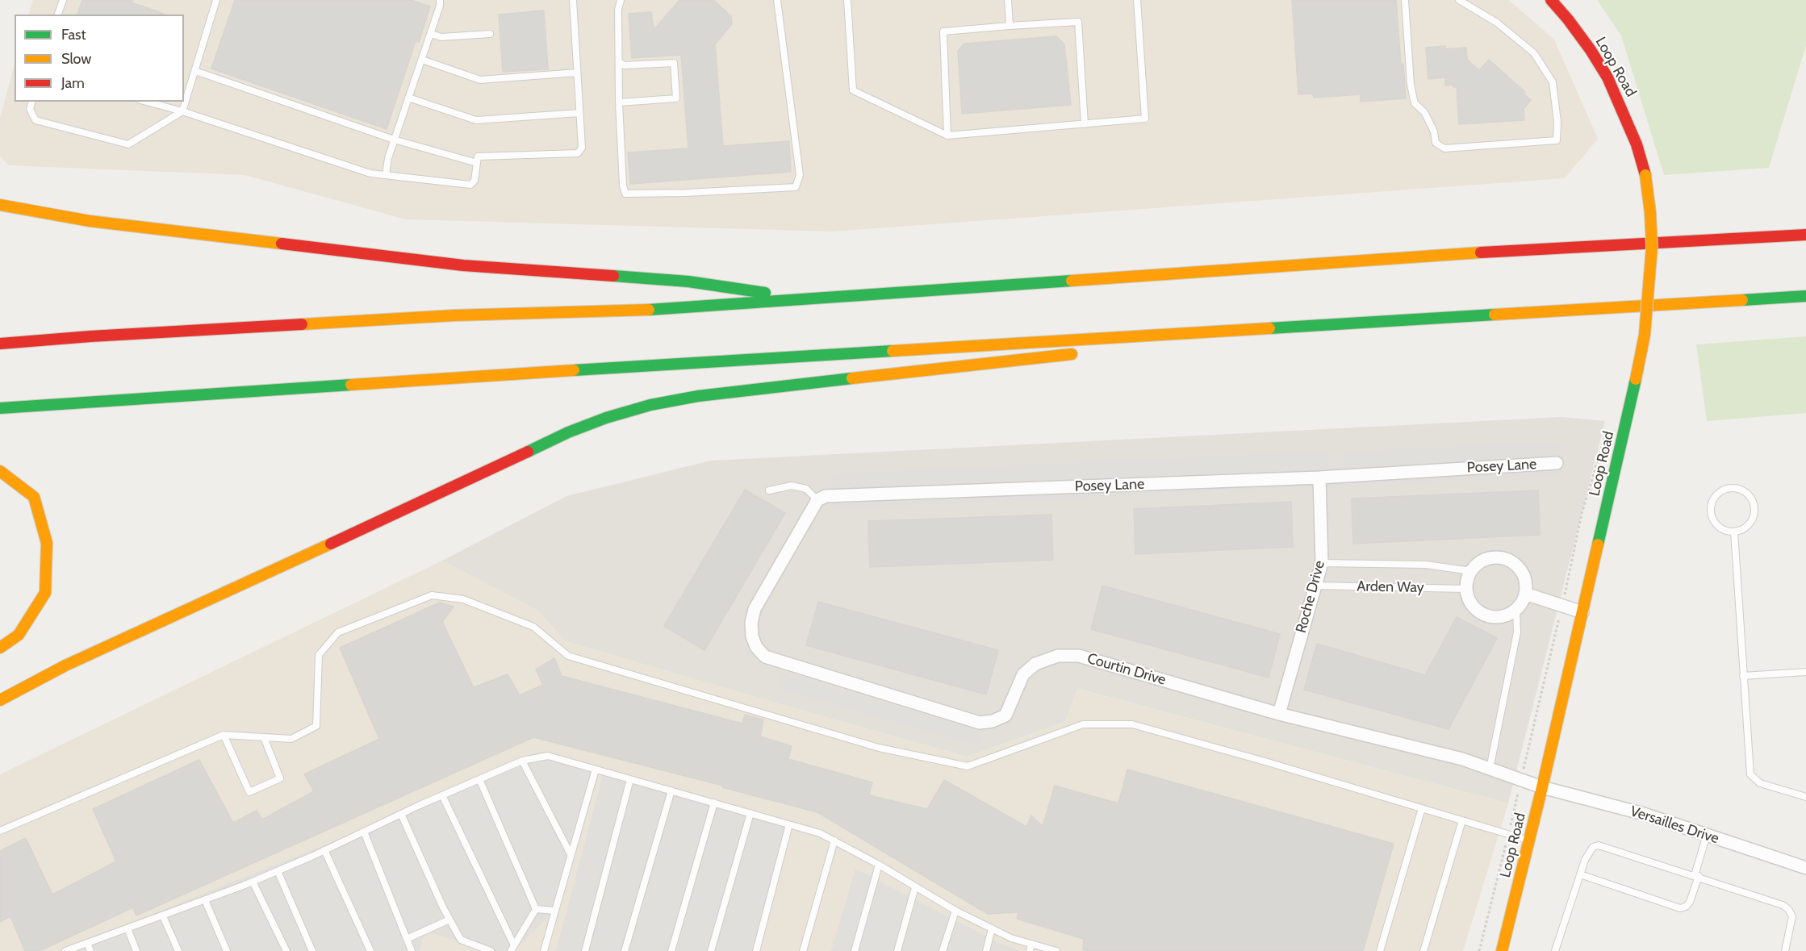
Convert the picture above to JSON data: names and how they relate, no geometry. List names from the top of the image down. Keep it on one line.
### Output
{"streets":{"main road":["Loop Road"],"street":["Posey Lane","Roche Drive","Courtin Drive","Versailles Drive"],"lane":["Arden Way"]},"crossings":[["Loop Road","Courtin Drive"],["Loop Road","Versailles Drive"],["Posey Lane","Roche Drive"],["Posey Lane","Courtin Drive"],["Arden Way","Roche Drive"],["Roche Drive","Courtin Drive"],["Courtin Drive","Versailles Drive"]],"legend":["Fast","Slow","Jam"]}
